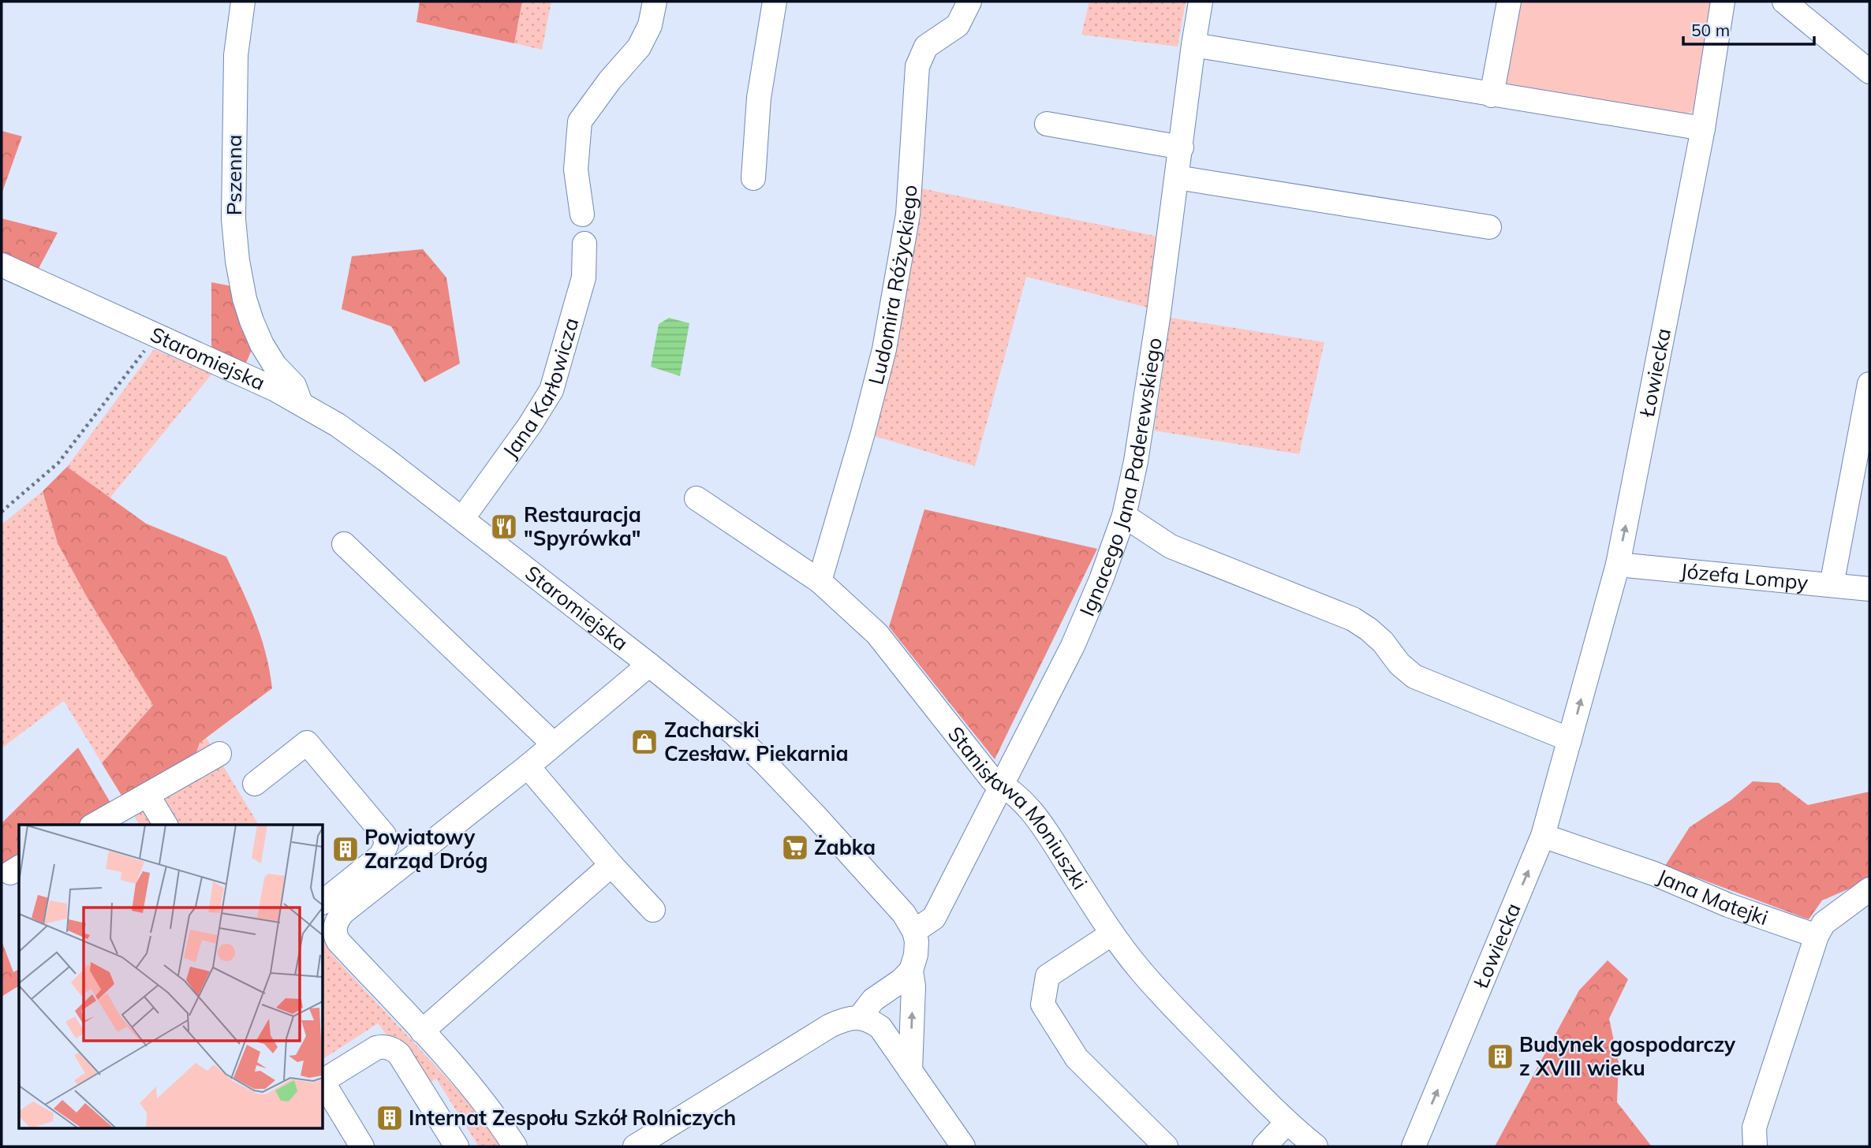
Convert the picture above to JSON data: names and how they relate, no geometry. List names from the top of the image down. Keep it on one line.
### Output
{"streets":{"street":["Pszenna","Ludomira Różyckiego","Staromiejska","Łowiecka","Jana Karłowicza","Ignacego Jana Paderewskiego","Józefa Lompy","Stanisława Moniuszki","Jana Matejki"]},"crossings":[["Pszenna","Staromiejska"],["Ludomira Różyckiego","Stanisława Moniuszki"],["Staromiejska","Jana Karłowicza"],["Staromiejska","Ignacego Jana Paderewskiego"],["Łowiecka","Józefa Lompy"],["Łowiecka","Jana Matejki"],["Ignacego Jana Paderewskiego","Stanisława Moniuszki"]],"one_way":["Łowiecka"],"places":{"restaurant":["Restauracja \"Spyrówka\""],"shop":["Zacharski Czesław. Piekarnia"],"supermarket":["Żabka"],"building":["Powiatowy Zarząd Dróg","Budynek gospodarczy z XVIII wieku","Internat Zespołu Szkół Rolniczych"]},"scale_bar":"50 m"}
